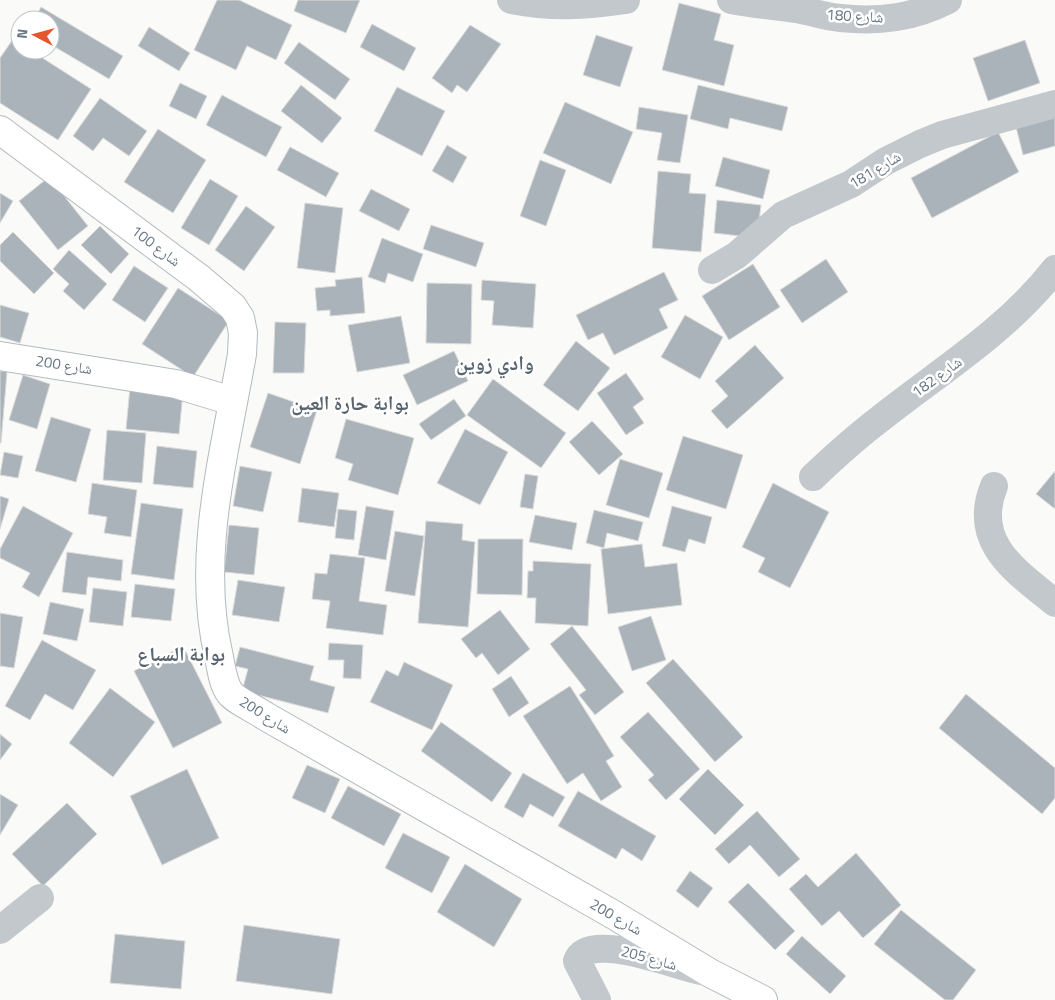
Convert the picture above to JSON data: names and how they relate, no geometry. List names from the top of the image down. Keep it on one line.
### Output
{"streets":{"main road":["شارع 100","شارع 200"],"street":["شارع 180","شارع 181","شارع 182","شارع 205"]},"crossings":[["شارع 100","شارع 200"],["شارع 200","شارع 205"]],"districts":["وادي زوين","بوابة حارة العين","بوابة السباع"],"north":"left"}
